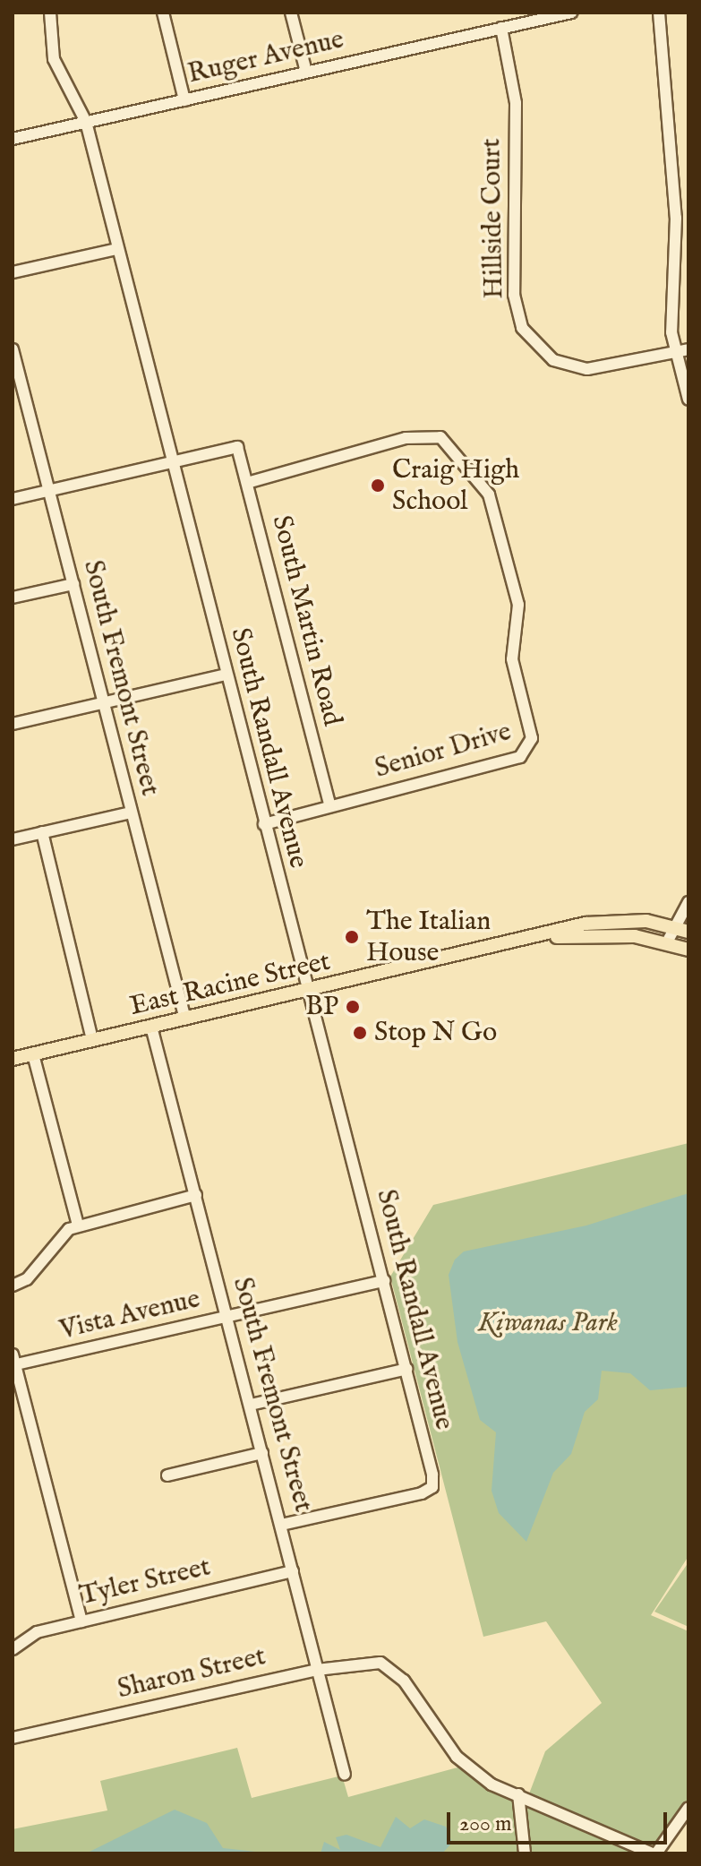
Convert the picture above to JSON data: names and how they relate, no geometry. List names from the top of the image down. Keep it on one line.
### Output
{"streets":{"main road":["East Racine Street"],"street":["Ruger Avenue","Hillside Court","South Martin Road","South Fremont Street","South Randall Avenue","Senior Drive","Vista Avenue","Tyler Street","Sharon Street"]},"crossings":[["Ruger Avenue","Hillside Court"],["Ruger Avenue","South Randall Avenue"],["South Martin Road","South Randall Avenue"],["South Martin Road","Senior Drive"],["South Fremont Street","South Randall Avenue"],["South Fremont Street","East Racine Street"],["South Fremont Street","Vista Avenue"],["South Fremont Street","Tyler Street"],["South Fremont Street","Sharon Street"],["South Randall Avenue","Senior Drive"],["South Randall Avenue","East Racine Street"],["South Randall Avenue","Vista Avenue"]],"parks":["Kiwanas Park"],"places":["Craig High School","The Italian House","BP","Stop N Go"],"scale_bar":"200 m"}
